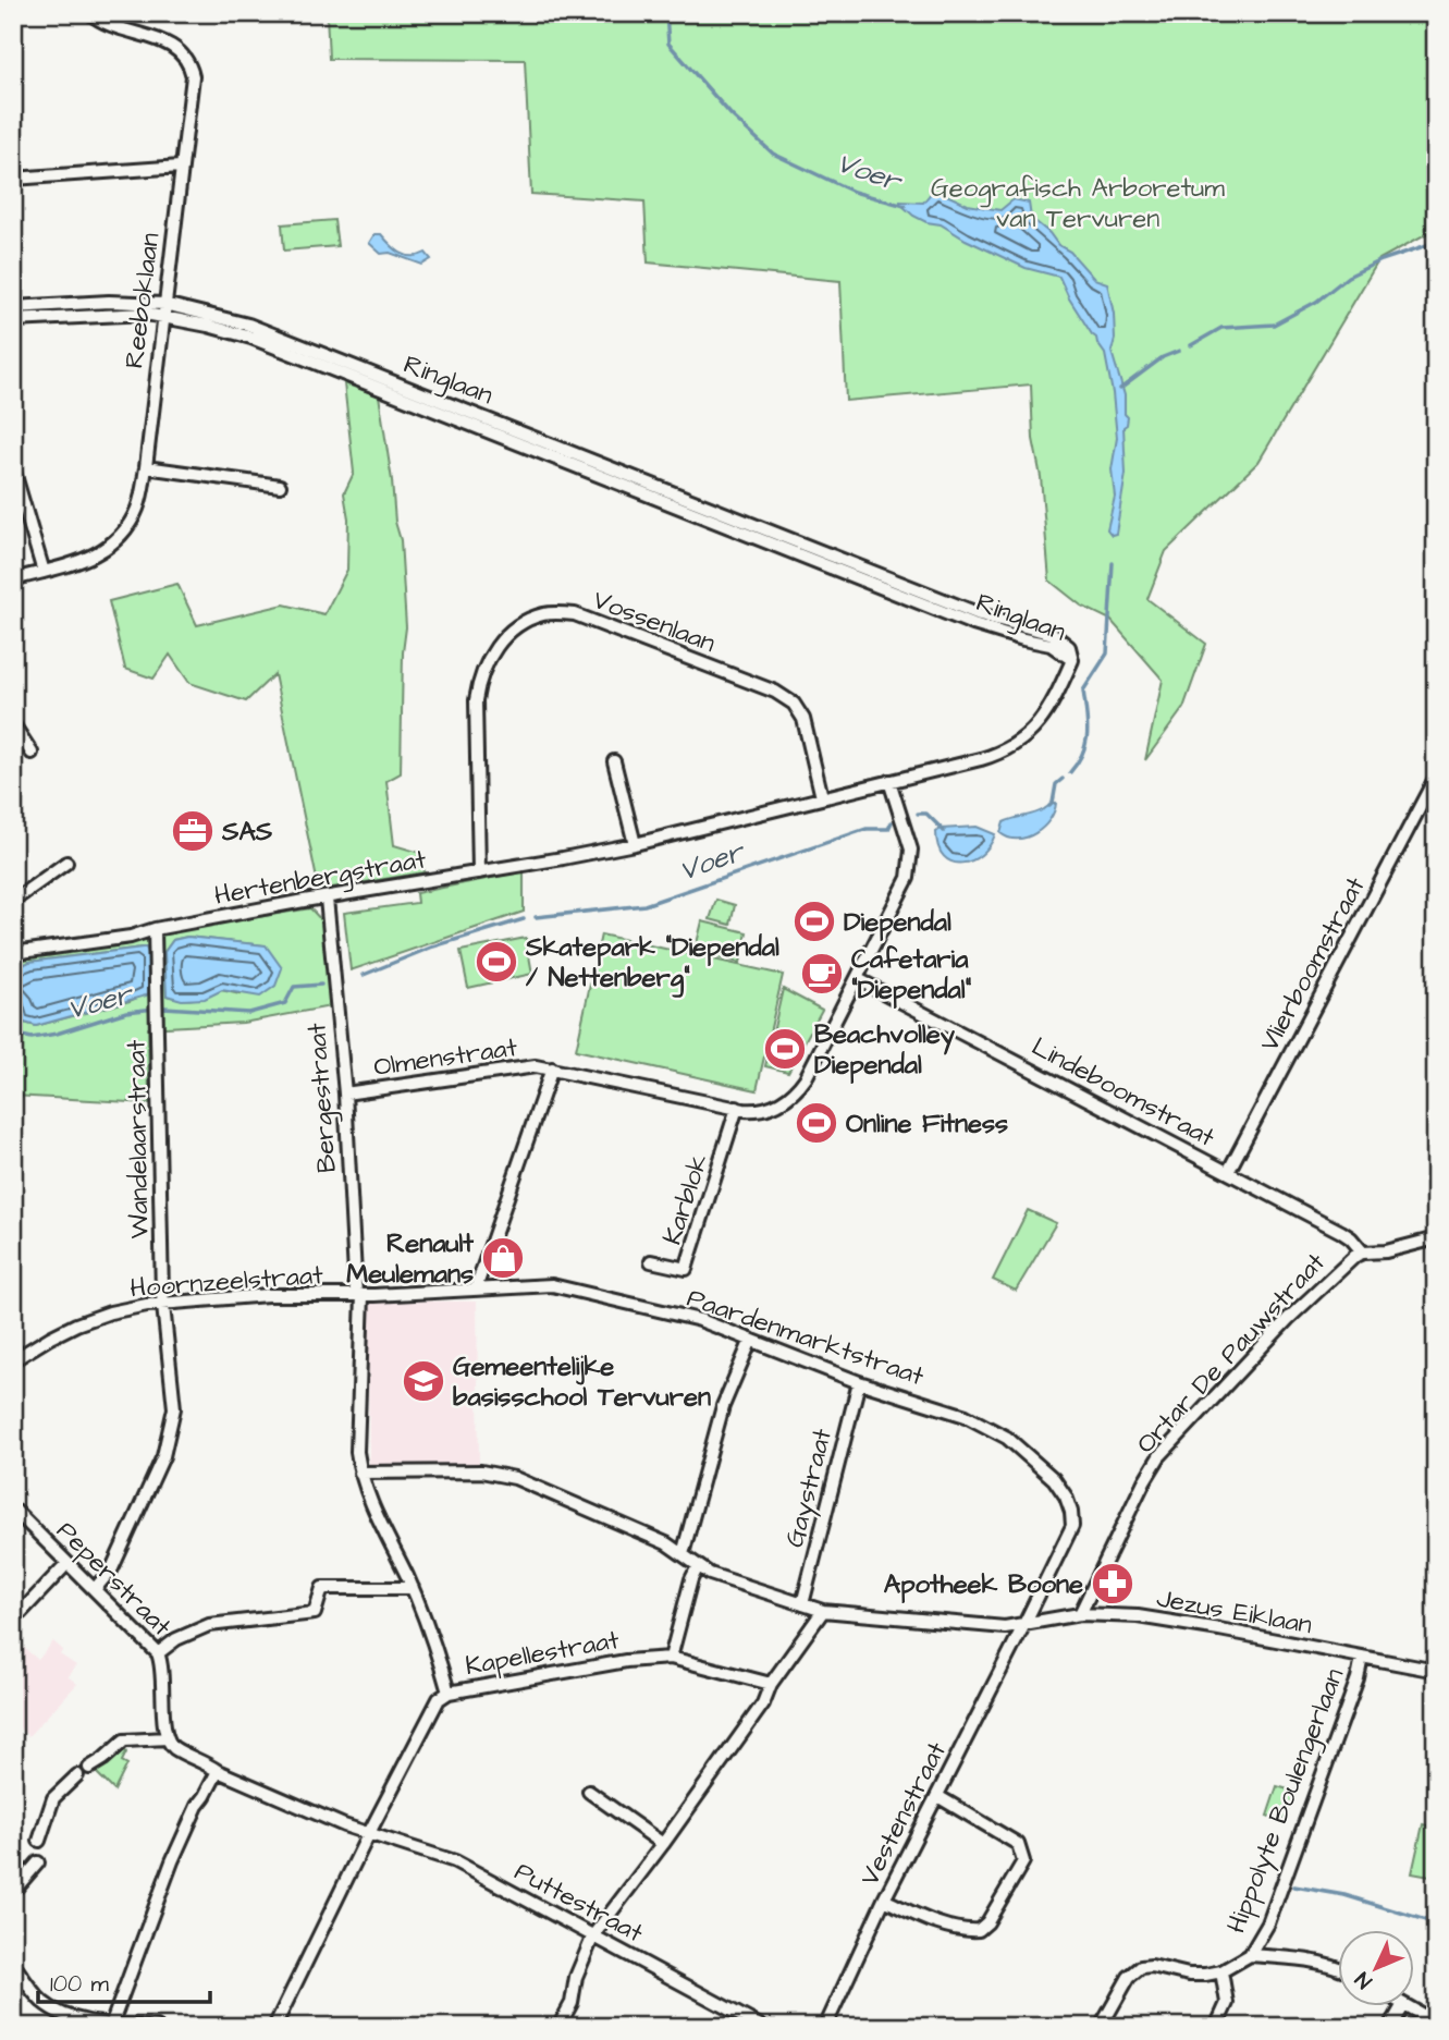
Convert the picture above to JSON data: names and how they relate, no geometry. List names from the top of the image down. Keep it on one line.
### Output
{"streets":{"street":["Reeboklaan","Ringlaan","Vossenlaan","Hertenbergstraat","Vlierboomstraat","Olmenstraat","Lindeboomstraat","Bergestraat","Wandelaarstraat","Karblok","Hoornzeelstraat","Paardenmarktstraat","Ortar De Pauwstraat","Gaystraat","Peperstraat","Jezus Eiklaan","Kapellestraat","Hippolyte Boulengerlaan","Vestenstraat","Puttestraat"]},"crossings":[["Reeboklaan","Ringlaan"],["Ringlaan","Hertenbergstraat"],["Vossenlaan","Hertenbergstraat"],["Hertenbergstraat","Bergestraat"],["Hertenbergstraat","Wandelaarstraat"],["Vlierboomstraat","Lindeboomstraat"],["Olmenstraat","Bergestraat"],["Lindeboomstraat","Ortar De Pauwstraat"],["Bergestraat","Hoornzeelstraat"],["Bergestraat","Paardenmarktstraat"],["Bergestraat","Kapellestraat"],["Wandelaarstraat","Hoornzeelstraat"],["Wandelaarstraat","Peperstraat"],["Hoornzeelstraat","Paardenmarktstraat"],["Paardenmarktstraat","Gaystraat"],["Paardenmarktstraat","Jezus Eiklaan"],["Paardenmarktstraat","Vestenstraat"],["Ortar De Pauwstraat","Jezus Eiklaan"],["Jezus Eiklaan","Hippolyte Boulengerlaan"],["Jezus Eiklaan","Vestenstraat"],["Kapellestraat","Puttestraat"]],"water":["Voer"],"parks":["Geografisch Arboretum van Tervuren"],"places":{"office":["SAS"],"sports":["Diependal","Skatepark \"Diependal / Nettenberg\"","Beachvolley Diependal","Online Fitness"],"cafe":["Cafetaria \"Diependal\""],"shop":["Renault Meulemans"],"school or university":["Gemeentelijke basisschool Tervuren"],"pharmacy":["Apotheek Boone"]},"scale_bar":"100 m","north":"bottom left"}
